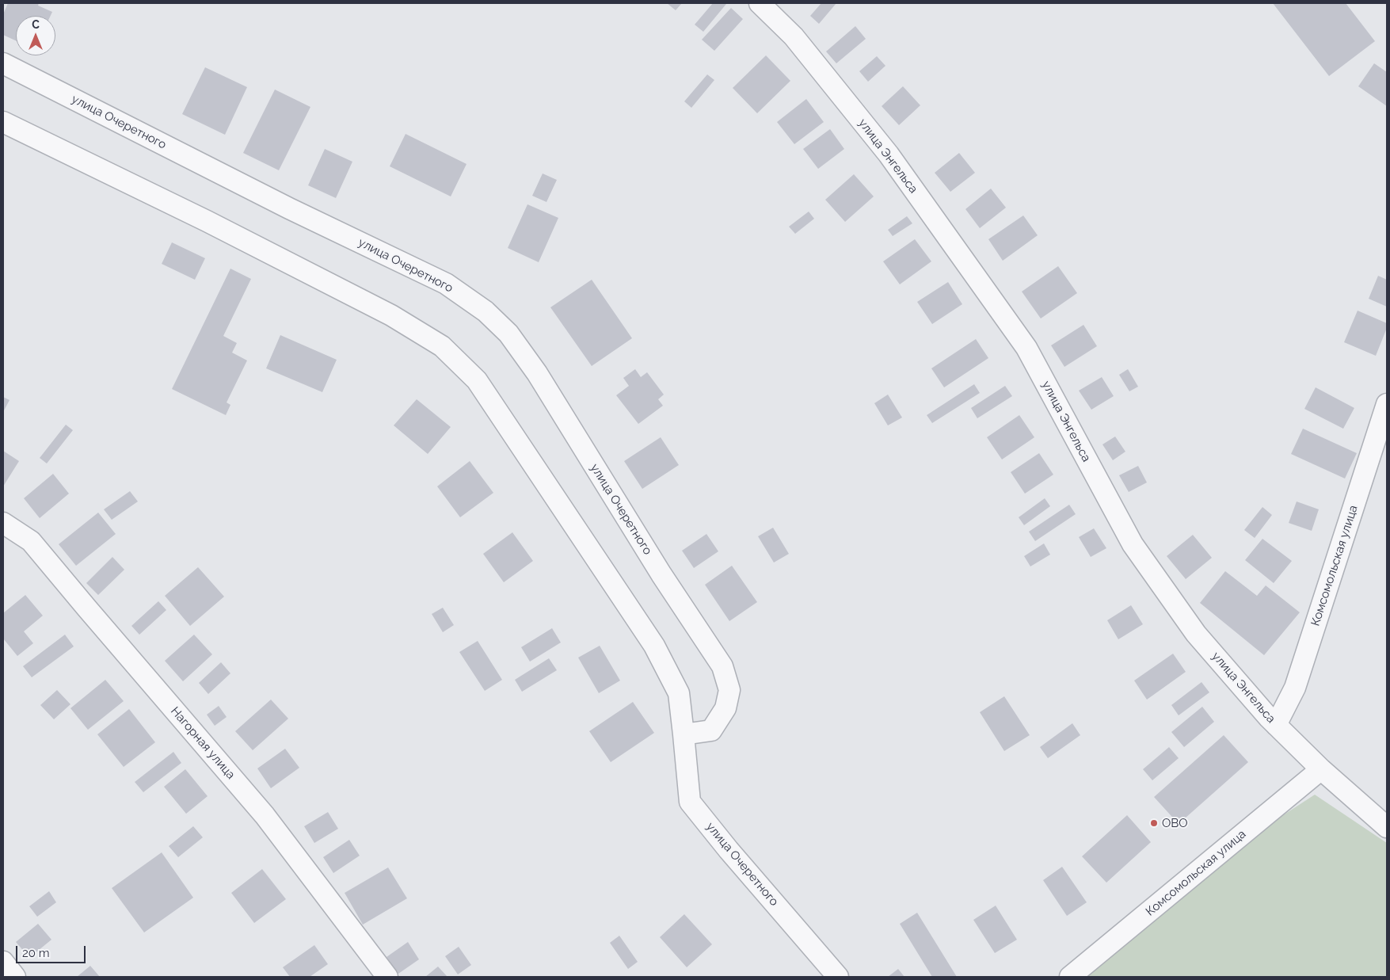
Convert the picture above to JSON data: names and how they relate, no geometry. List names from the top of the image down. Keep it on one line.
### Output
{"streets":{"street":["улица Очеретного","улица Энгельса","Комсомольская улица","Нагорная улица"]},"crossings":[["улица Энгельса","Комсомольская улица"]],"places":["ОВО"],"scale_bar":"20 m","north":"top"}
